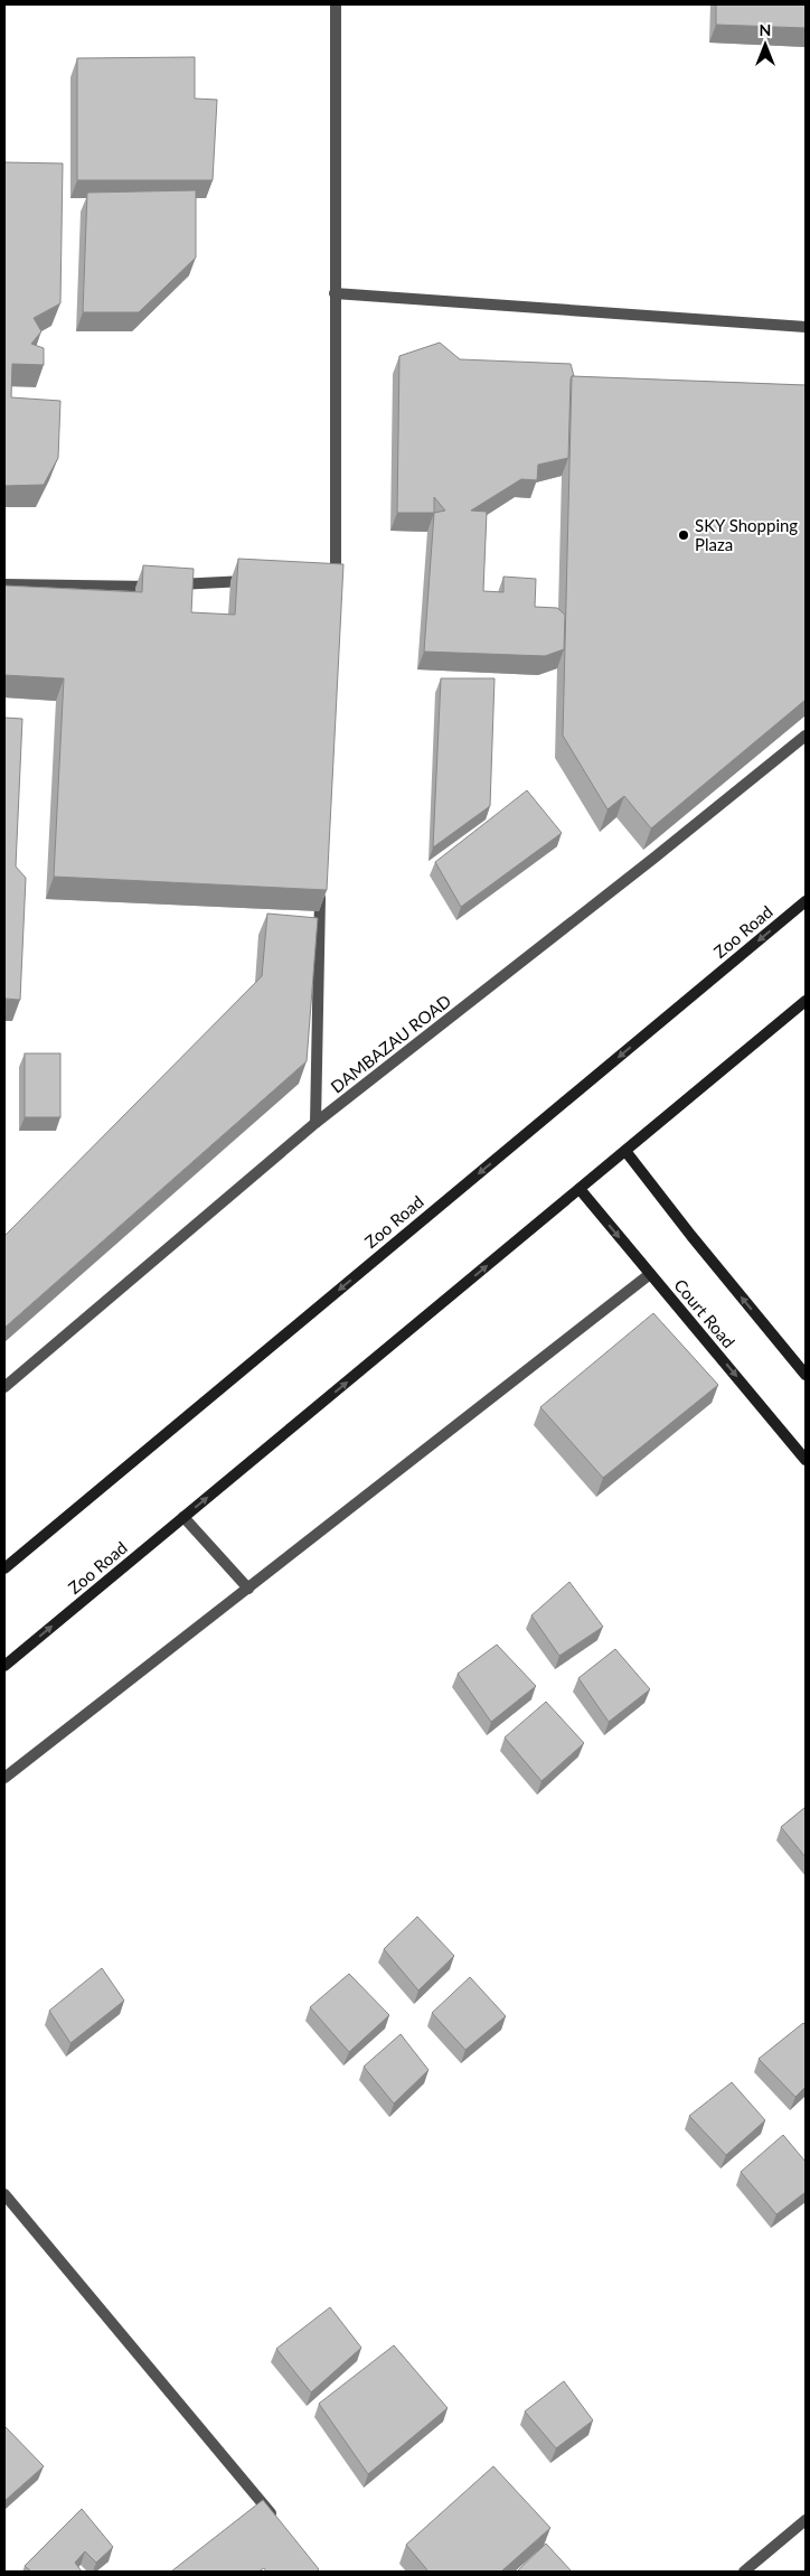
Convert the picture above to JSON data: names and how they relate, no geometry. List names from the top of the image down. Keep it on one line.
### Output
{"streets":{"main road":["Zoo Road","Court Road"],"street":["DAMBAZAU ROAD"]},"crossings":[["Zoo Road","Court Road"]],"places":["SKY Shopping Plaza"],"north":"top"}
